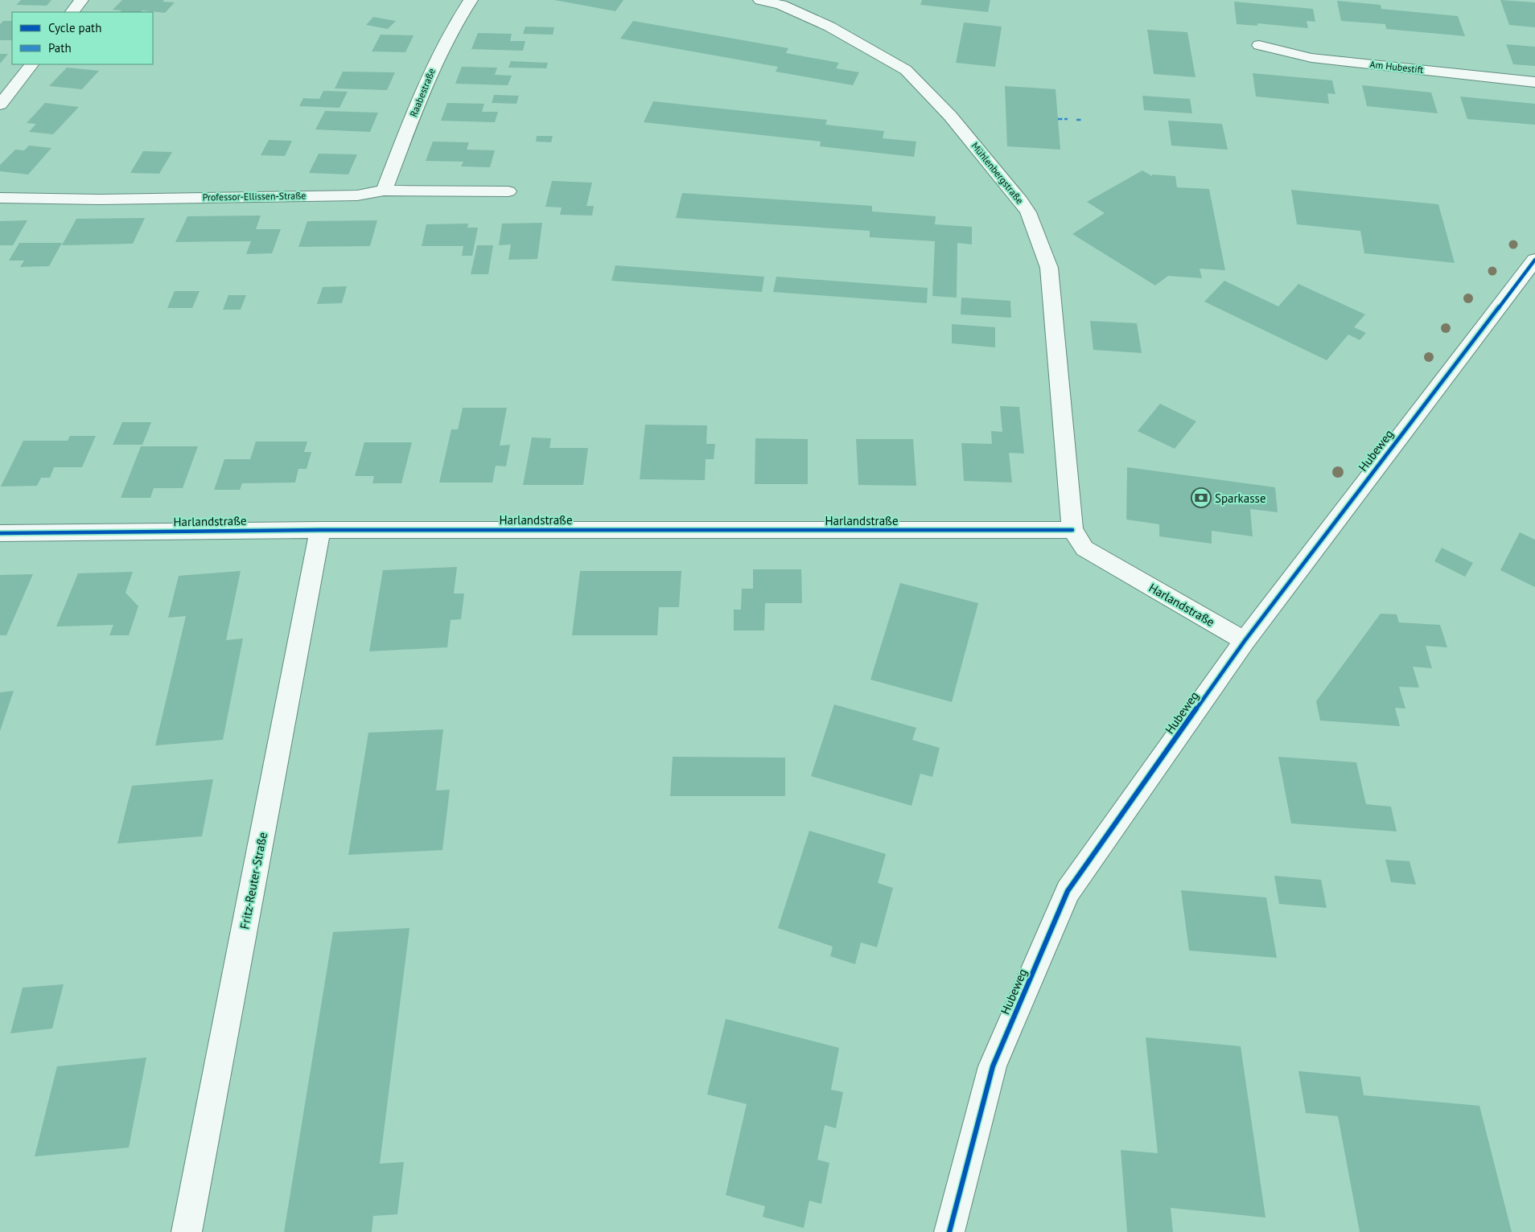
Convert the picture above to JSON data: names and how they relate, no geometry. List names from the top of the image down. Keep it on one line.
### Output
{"streets":{"street":["Am Hubestift","Raabestraße","Mühlenbergstraße","Professor-Ellissen-Straße","Hubeweg","Harlandstraße","Fritz-Reuter-Straße"]},"crossings":[["Raabestraße","Professor-Ellissen-Straße"],["Mühlenbergstraße","Harlandstraße"],["Hubeweg","Harlandstraße"],["Harlandstraße","Fritz-Reuter-Straße"]],"places":{"bank":["Sparkasse"]},"legend":["Cycle path","Path"]}
